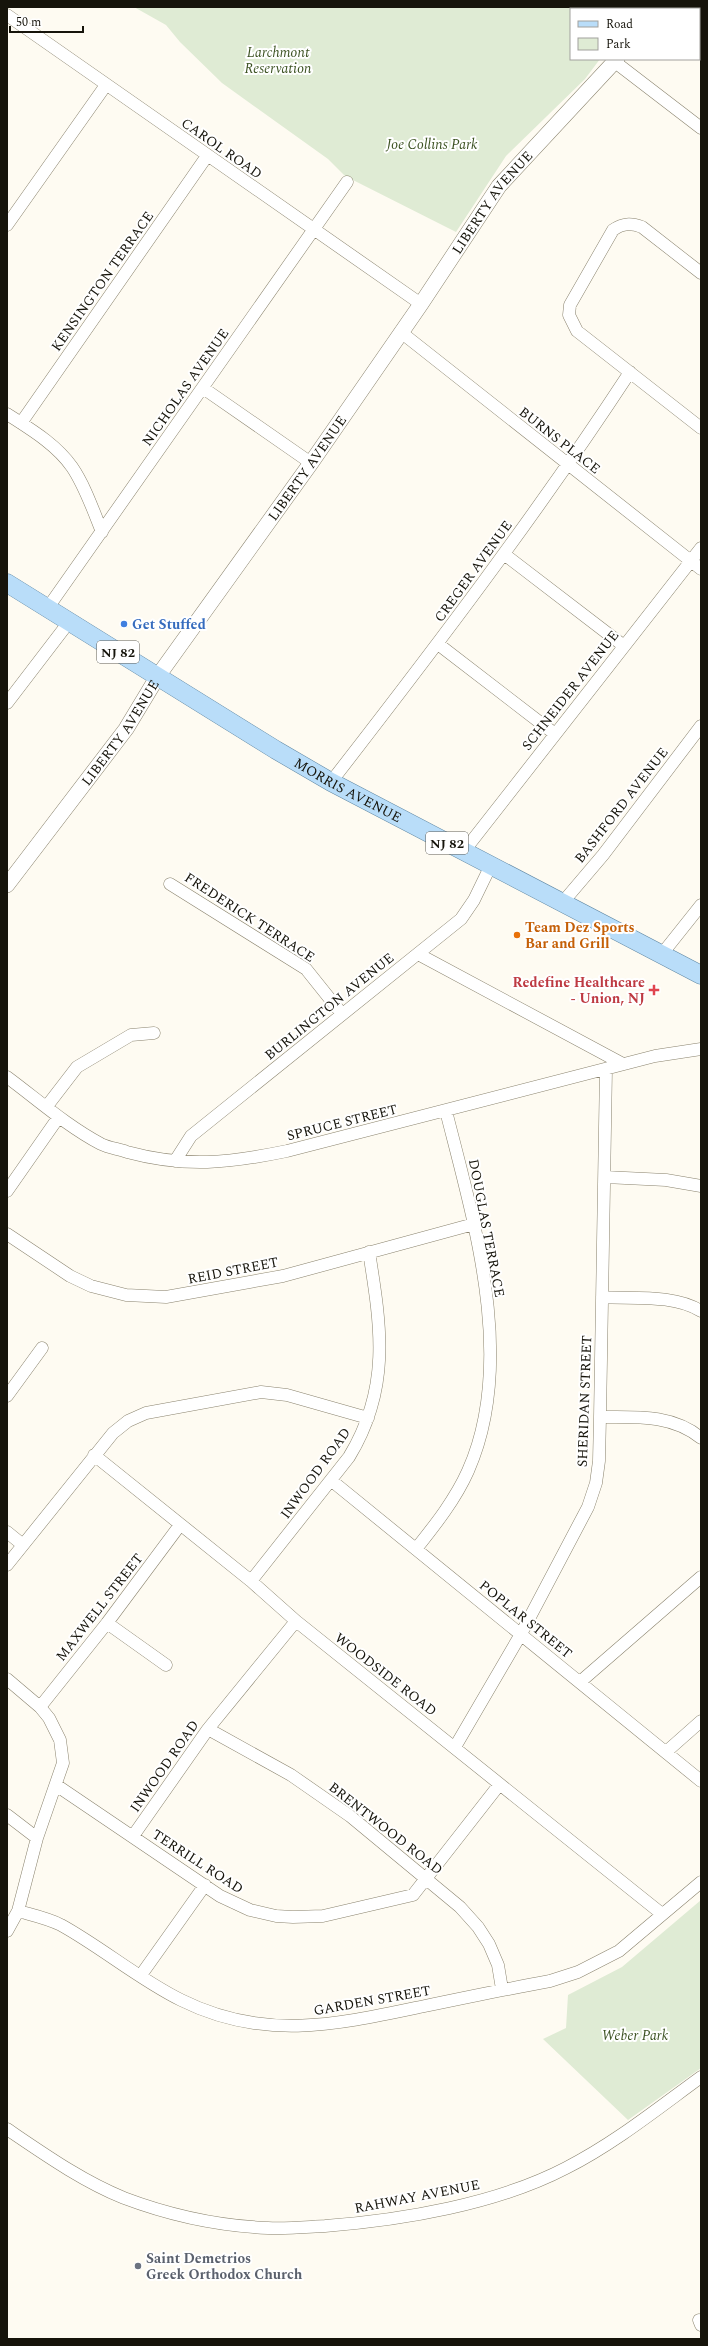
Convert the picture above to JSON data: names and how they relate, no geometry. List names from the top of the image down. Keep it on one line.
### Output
{"streets":{"main road":["NJ 82","MORRIS AVENUE"],"street":["CAROL ROAD","LIBERTY AVENUE","KENSINGTON TERRACE","NICHOLAS AVENUE","BURNS PLACE","CREGER AVENUE","SCHNEIDER AVENUE","BASHFORD AVENUE","FREDERICK TERRACE","BURLINGTON AVENUE","SPRUCE STREET","DOUGLAS TERRACE","REID STREET","SHERIDAN STREET","INWOOD ROAD","MAXWELL STREET","POPLAR STREET","WOODSIDE ROAD","BRENTWOOD ROAD","TERRILL ROAD","GARDEN STREET","RAHWAY AVENUE"]},"crossings":[["CAROL ROAD","LIBERTY AVENUE"],["CAROL ROAD","KENSINGTON TERRACE"],["CAROL ROAD","NICHOLAS AVENUE"],["LIBERTY AVENUE","BURNS PLACE"],["LIBERTY AVENUE","MORRIS AVENUE"],["NICHOLAS AVENUE","MORRIS AVENUE"],["BURNS PLACE","CREGER AVENUE"],["BURNS PLACE","SCHNEIDER AVENUE"],["CREGER AVENUE","MORRIS AVENUE"],["SCHNEIDER AVENUE","MORRIS AVENUE"],["MORRIS AVENUE","BASHFORD AVENUE"],["MORRIS AVENUE","BURLINGTON AVENUE"],["FREDERICK TERRACE","BURLINGTON AVENUE"],["BURLINGTON AVENUE","SPRUCE STREET"],["SPRUCE STREET","DOUGLAS TERRACE"],["SPRUCE STREET","SHERIDAN STREET"],["DOUGLAS TERRACE","REID STREET"],["DOUGLAS TERRACE","POPLAR STREET"],["REID STREET","INWOOD ROAD"],["SHERIDAN STREET","POPLAR STREET"],["SHERIDAN STREET","WOODSIDE ROAD"],["INWOOD ROAD","POPLAR STREET"],["INWOOD ROAD","WOODSIDE ROAD"],["INWOOD ROAD","BRENTWOOD ROAD"],["INWOOD ROAD","TERRILL ROAD"],["MAXWELL STREET","WOODSIDE ROAD"],["WOODSIDE ROAD","TERRILL ROAD"],["WOODSIDE ROAD","GARDEN STREET"],["BRENTWOOD ROAD","TERRILL ROAD"],["BRENTWOOD ROAD","GARDEN STREET"]],"parks":["Larchmont Reservation","Joe Collins Park","Weber Park"],"places":{"other":["Get Stuffed","Team Dez Sports Bar and Grill","Saint Demetrios Greek Orthodox Church"],"health":["Redefine Healthcare - Union, NJ"]},"legend":["Road","Park"],"scale_bar":"50 m"}
